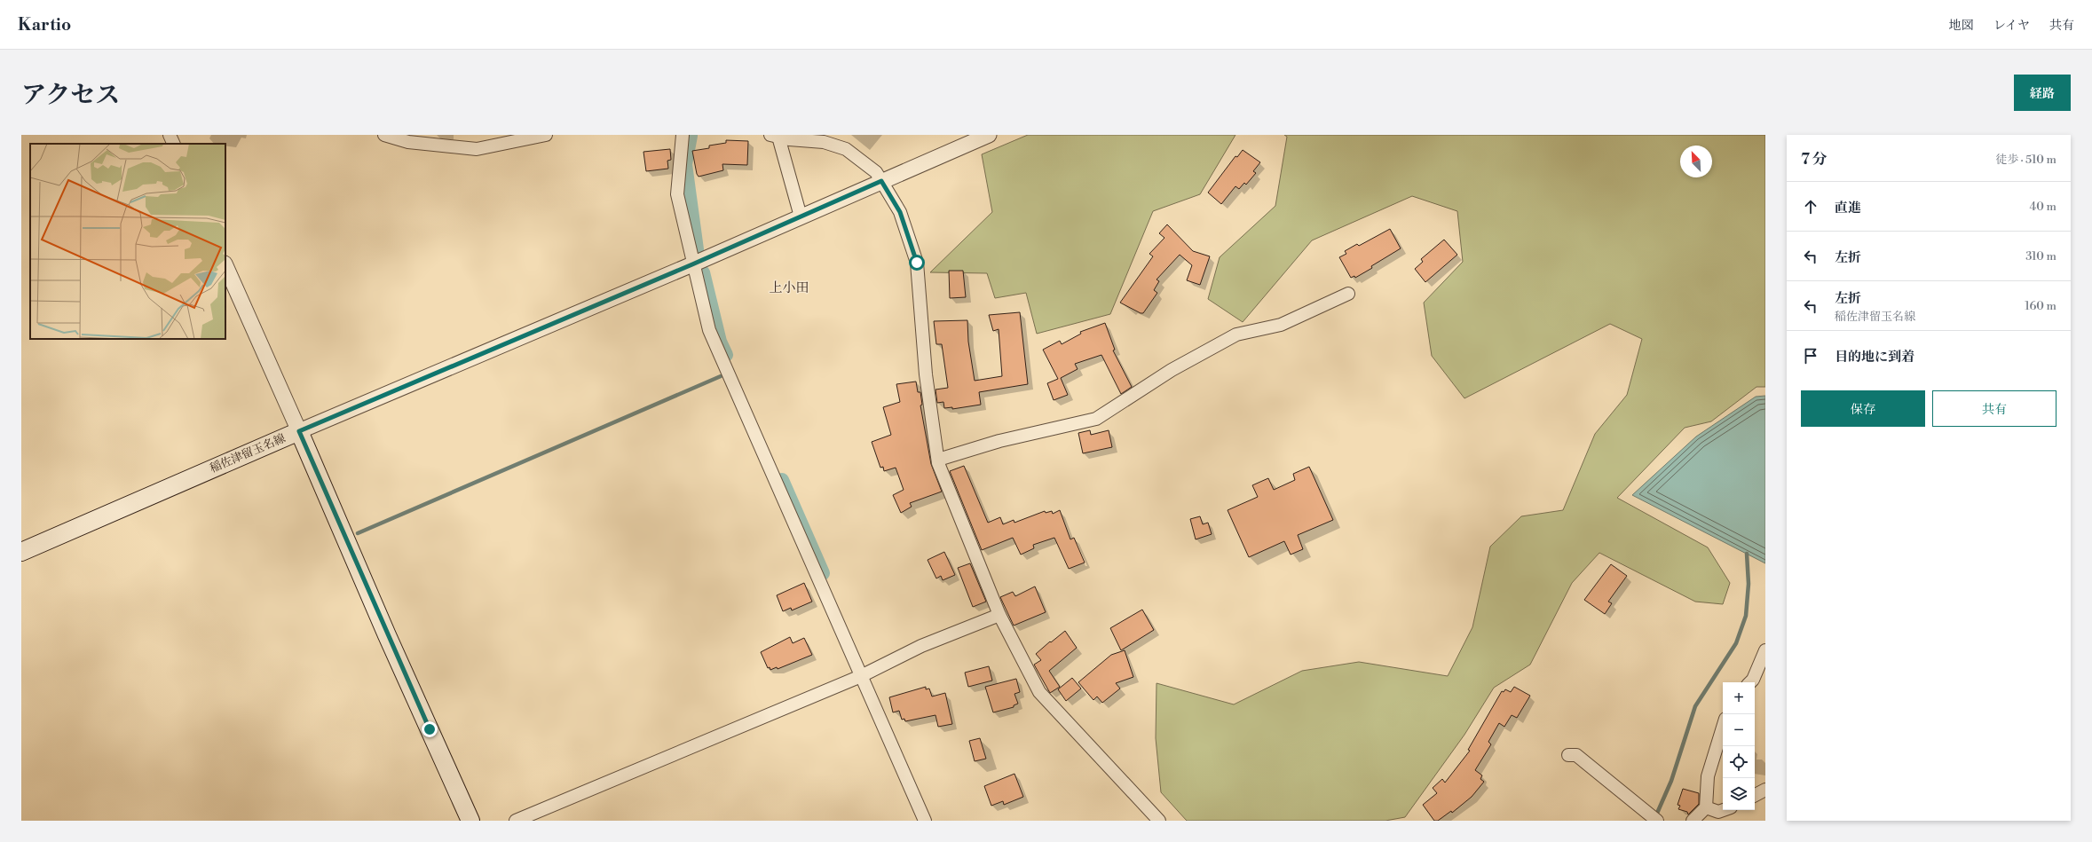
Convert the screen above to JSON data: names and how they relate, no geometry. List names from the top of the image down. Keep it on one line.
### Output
{"streets":{"main road":["稲佐津留玉名線"]},"districts":["上小田"],"north":"top left","page":{"header":"Kartio","nav":["地図","レイヤ","共有"],"title":"アクセス","buttons":["経路",["保存","共有"]],"heading":["7 分","徒歩 · 510 m"],"list":[["直進","40 m"],["左折","310 m"],["左折","稲佐津留玉名線","160 m"],"目的地に到着"],"map_buttons":["+","−"]}}
